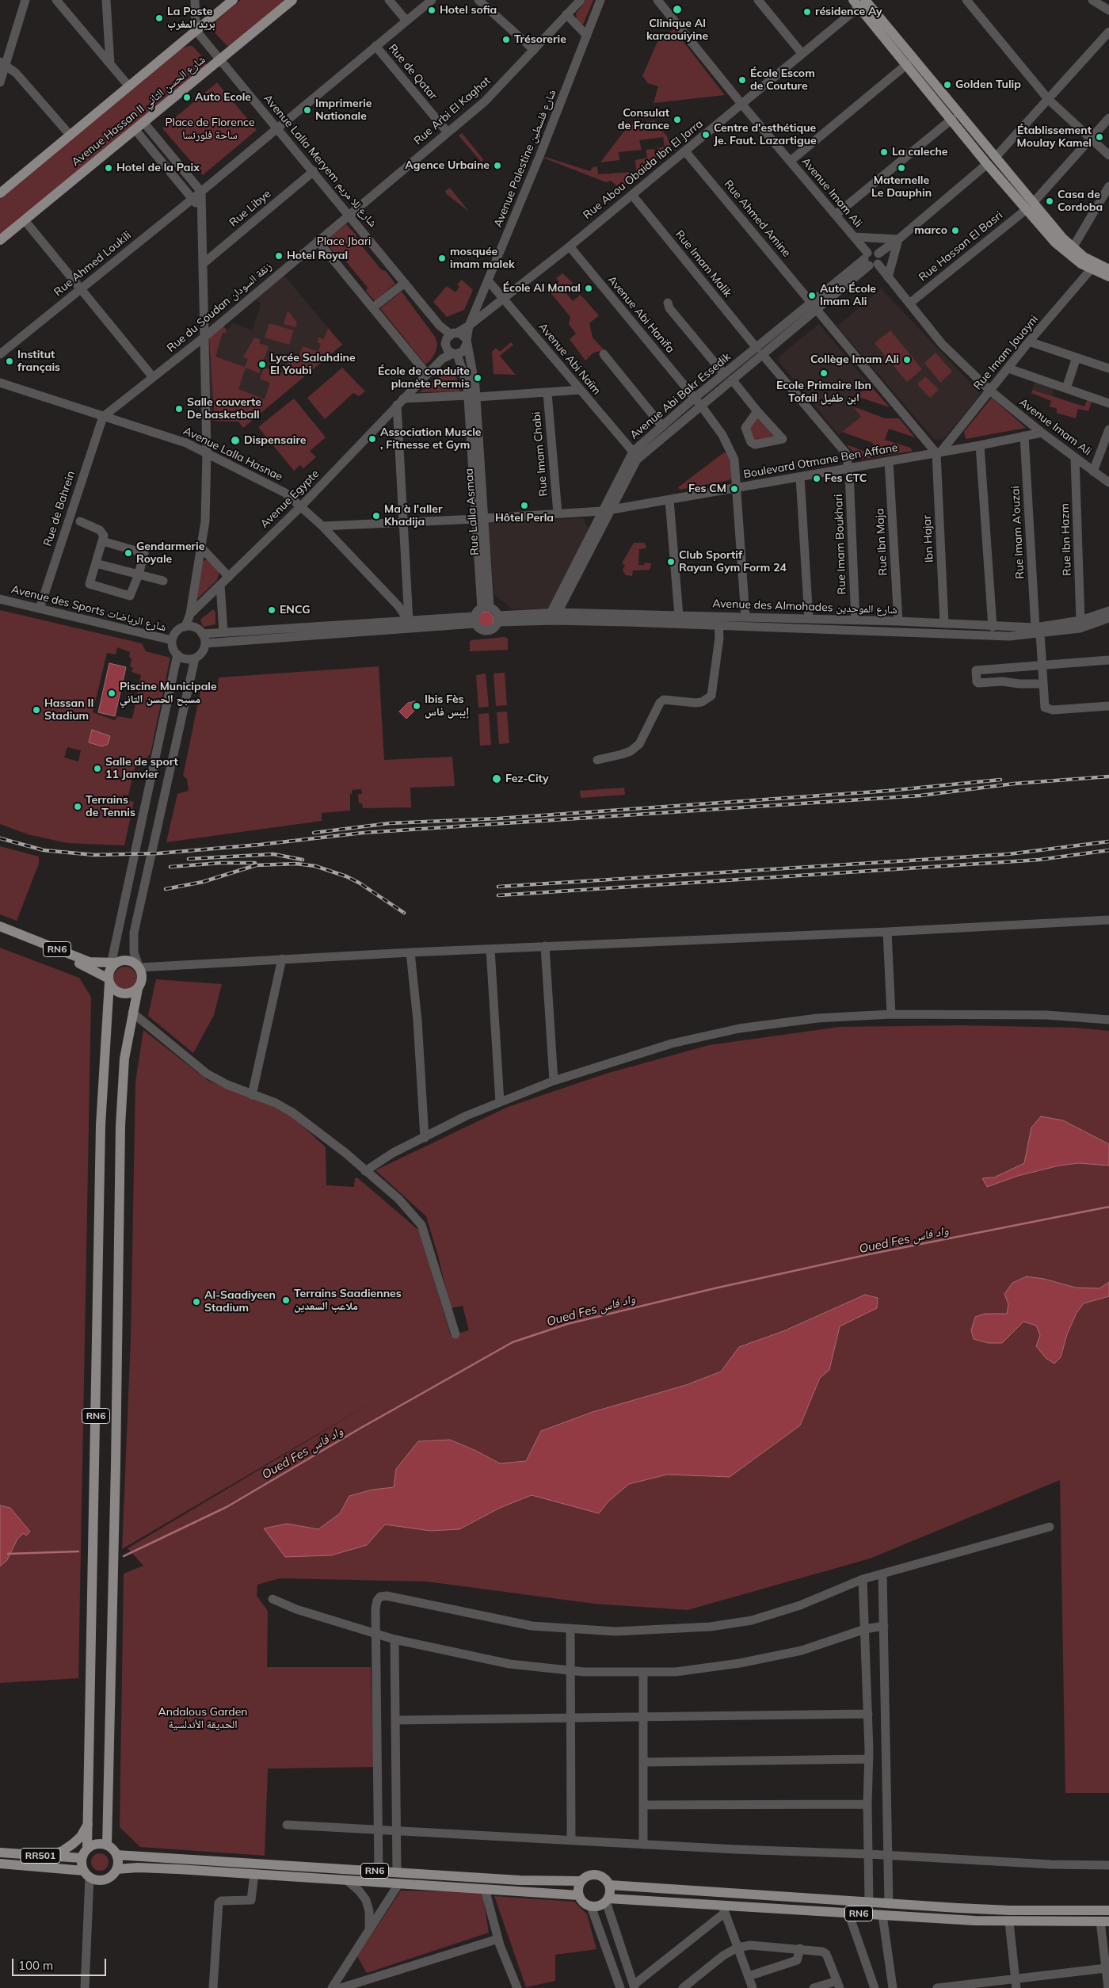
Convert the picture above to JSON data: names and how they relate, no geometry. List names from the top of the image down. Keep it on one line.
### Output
{"streets":{"main road":["Avenue Hassan II شارع الحسن الثاني","RN6","RR501"],"street":["Rue de Qatar","Rue Arbi El Kaghat","Avenue Palestine شارع فلسطين","Avenue Lalla Meryem شارع للا مريم","Rue Abou Obaida Ibn El Jarra","Avenue Imam Ali","Rue Libye","Rue Ahmed Amine","Rue Hassan El Basri","Rue Ahmed Loukili","Rue Imam Malik","Rue du Soudan زنقة السودان","Avenue Abi Hanifa","Rue Imam Jouayni","Avenue Abi Naïm","Avenue Abi Bakr Essedik","Avenue Lalla Hasnae","Rue Imam Chabi","Boulevard Otmane Ben Affane","Avenue Egypte","Rue de Bahrein","Rue Lalla Asmaa","Rue Imam A'ouzai","Ibn Hajar","Rue Ibn Hazm","Rue Ibn Maja","Rue Imam Boukhari","Avenue des Almohades شارع الموحدين","Avenue des Sports شارع الرياضات"]},"crossings":[["Rue de Qatar","Rue Arbi El Kaghat"],["Rue de Qatar","Rue Ahmed Loukili"],["Avenue Hassan II شارع الحسن الثاني","Avenue Lalla Meryem شارع للا مريم"],["Rue Arbi El Kaghat","Avenue Lalla Meryem شارع للا مريم"],["Rue Arbi El Kaghat","Rue du Soudan زنقة السودان"],["Avenue Palestine شارع فلسطين","Rue Abou Obaida Ibn El Jarra"],["Avenue Palestine شارع فلسطين","Avenue Abi Naïm"],["Avenue Palestine شارع فلسطين","Rue Lalla Asmaa"],["Avenue Lalla Meryem شارع للا مريم","Rue Libye"],["Avenue Lalla Meryem شارع للا مريم","Rue Ahmed Loukili"],["Avenue Lalla Meryem شارع للا مريم","Rue du Soudan زنقة السودان"],["Avenue Lalla Meryem شارع للا مريم","Avenue Egypte"],["Rue Abou Obaida Ibn El Jarra","Avenue Imam Ali"],["Rue Abou Obaida Ibn El Jarra","Rue Ahmed Amine"],["Rue Abou Obaida Ibn El Jarra","Rue Imam Malik"],["Rue Abou Obaida Ibn El Jarra","Avenue Abi Hanifa"],["Rue Abou Obaida Ibn El Jarra","Avenue Abi Naïm"],["Avenue Imam Ali","Rue Hassan El Basri"],["Avenue Imam Ali","Rue Imam Jouayni"],["Avenue Imam Ali","Avenue Abi Bakr Essedik"],["Avenue Imam Ali","Boulevard Otmane Ben Affane"],["Avenue Imam Ali","Rue Ibn Hazm"],["Rue Ahmed Amine","Rue Imam Jouayni"],["Rue Ahmed Amine","Avenue Abi Bakr Essedik"],["Rue Ahmed Amine","Boulevard Otmane Ben Affane"],["Rue Ahmed Amine","Ibn Hajar"],["Rue Imam Malik","Avenue Abi Bakr Essedik"],["Rue Imam Malik","Boulevard Otmane Ben Affane"],["Rue Imam Malik","Rue Imam Boukhari"],["Rue du Soudan زنقة السودان","Avenue Lalla Hasnae"],["Rue du Soudan زنقة السودان","Rue de Bahrein"],["Avenue Abi Hanifa","Avenue Abi Bakr Essedik"],["Rue Imam Jouayni","Boulevard Otmane Ben Affane"],["Rue Imam Jouayni","Ibn Hajar"],["Avenue Abi Naïm","Avenue Abi Bakr Essedik"],["Avenue Abi Bakr Essedik","Boulevard Otmane Ben Affane"],["Avenue Abi Bakr Essedik","Avenue des Almohades شارع الموحدين"],["Avenue Lalla Hasnae","Avenue Egypte"],["Avenue Lalla Hasnae","Rue de Bahrein"],["Rue Imam Chabi","Boulevard Otmane Ben Affane"],["Boulevard Otmane Ben Affane","Rue Lalla Asmaa"],["Boulevard Otmane Ben Affane","Rue Imam A'ouzai"],["Boulevard Otmane Ben Affane","Ibn Hajar"],["Boulevard Otmane Ben Affane","Rue Ibn Maja"],["Boulevard Otmane Ben Affane","Rue Imam Boukhari"],["Avenue Egypte","Rue Lalla Asmaa"],["Rue de Bahrein","Avenue des Sports شارع الرياضات"],["Rue Lalla Asmaa","Avenue des Almohades شارع الموحدين"],["Rue Imam A'ouzai","Avenue des Almohades شارع الموحدين"],["Ibn Hajar","Avenue des Almohades شارع الموحدين"],["Rue Ibn Hazm","Avenue des Almohades شارع الموحدين"],["Rue Ibn Maja","Avenue des Almohades شارع الموحدين"],["Rue Imam Boukhari","Avenue des Almohades شارع الموحدين"],["RN6","RR501"]],"water":["Oued Fes واد فاس"],"parks":["Place de Florence ساحة فلورنسا","Place Jbari","Andalous Garden الحديقة الأندلسية"],"places":["Clinique Al karaouiyine","Hotel sofia","résidence Ay","La Poste بريد المغرب","Trésorerie","École Escom de Couture","Golden Tulip","Auto Ecole","Imprimerie Nationale","Consulat de France","Centre d'esthétique Je. Faut. Lazartigue","Établissement Moulay Kamel","La caleche","Agence Urbaine","Hotel de la Paix","Maternelle Le Dauphin","Casa de Cordoba","marco","Hotel Royal","mosquée imam malek","École Al Manal","Auto École Imam Ali","Collège Imam Ali","Institut français","Lycée Salahdine El Youbi","Ecole Primaire Ibn Tofail ابن طفيل","École de conduite planète Permis","Salle couverte De basketball","Association Muscle , Fitnesse et Gym","Dispensaire","Fes CTC","Fes CM","Hôtel Perla","Ma à l'aller Khadija","Gendarmerie Royale","Club Sportif Rayan Gym Form 24","ENCG","Piscine Municipale مسبح الحسن التاني","Ibis Fès إيبس فاس","Hassan II Stadium","Salle de sport 11 Janvier","Fez-City","Terrains de Tennis","Terrains Saadiennes ملاعب السعدين","Al-Saadiyeen Stadium"],"scale_bar":"100 m"}
